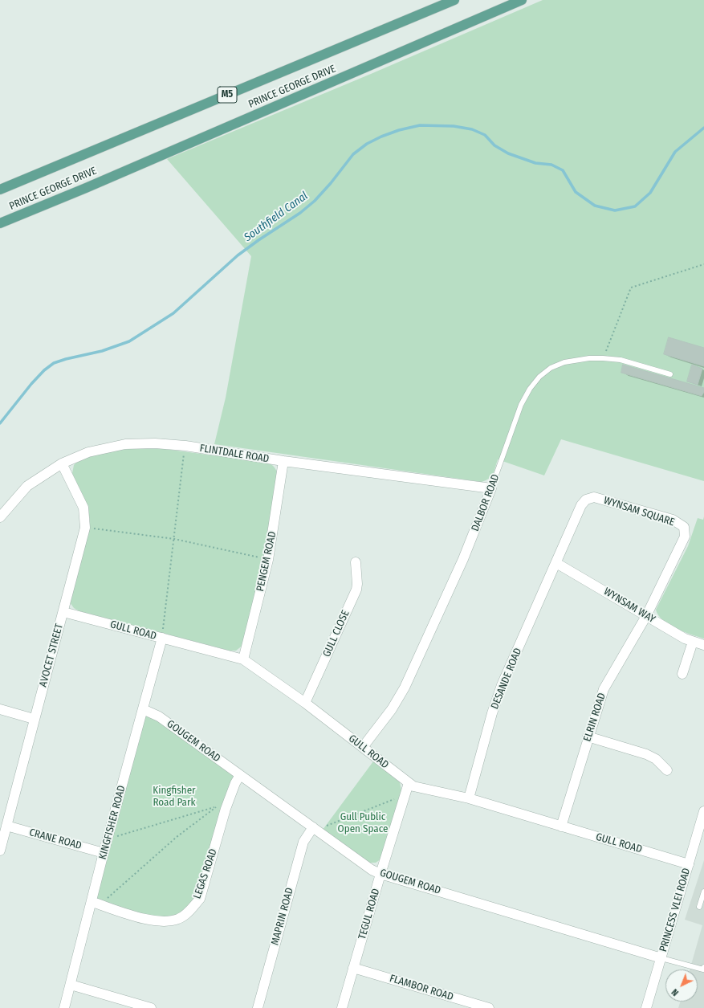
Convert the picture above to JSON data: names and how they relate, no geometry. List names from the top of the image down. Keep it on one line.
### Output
{"streets":{"main road":["PRINCE GEORGE DRIVE","M5"],"street":["FLINTDALE ROAD","DALBOR ROAD","WYNSAM SQUARE","PENGEM ROAD","WYNSAM WAY","GULL ROAD","GULL CLOSE","AVOCET STREET","DESANDE ROAD","ELRIN ROAD","GOUGEM ROAD","KINGFISHER ROAD","CRANE ROAD","LEGAS ROAD","PRINCESS VLEI ROAD","TEGUL ROAD","MAPRIN ROAD","FLAMBOR ROAD"]},"crossings":[["FLINTDALE ROAD","DALBOR ROAD"],["FLINTDALE ROAD","PENGEM ROAD"],["FLINTDALE ROAD","AVOCET STREET"],["DALBOR ROAD","GULL ROAD"],["WYNSAM SQUARE","WYNSAM WAY"],["WYNSAM SQUARE","DESANDE ROAD"],["WYNSAM SQUARE","ELRIN ROAD"],["PENGEM ROAD","GULL ROAD"],["WYNSAM WAY","DESANDE ROAD"],["WYNSAM WAY","ELRIN ROAD"],["GULL ROAD","GULL CLOSE"],["GULL ROAD","AVOCET STREET"],["GULL ROAD","DESANDE ROAD"],["GULL ROAD","ELRIN ROAD"],["GULL ROAD","KINGFISHER ROAD"],["GULL ROAD","PRINCESS VLEI ROAD"],["GULL ROAD","TEGUL ROAD"],["AVOCET STREET","CRANE ROAD"],["GOUGEM ROAD","KINGFISHER ROAD"],["GOUGEM ROAD","LEGAS ROAD"],["GOUGEM ROAD","PRINCESS VLEI ROAD"],["GOUGEM ROAD","TEGUL ROAD"],["GOUGEM ROAD","MAPRIN ROAD"],["KINGFISHER ROAD","CRANE ROAD"],["KINGFISHER ROAD","LEGAS ROAD"],["TEGUL ROAD","FLAMBOR ROAD"]],"water":["Southfield Canal"],"parks":["Kingfisher Road Park","Gull Public Open Space"],"north":"bottom left"}
